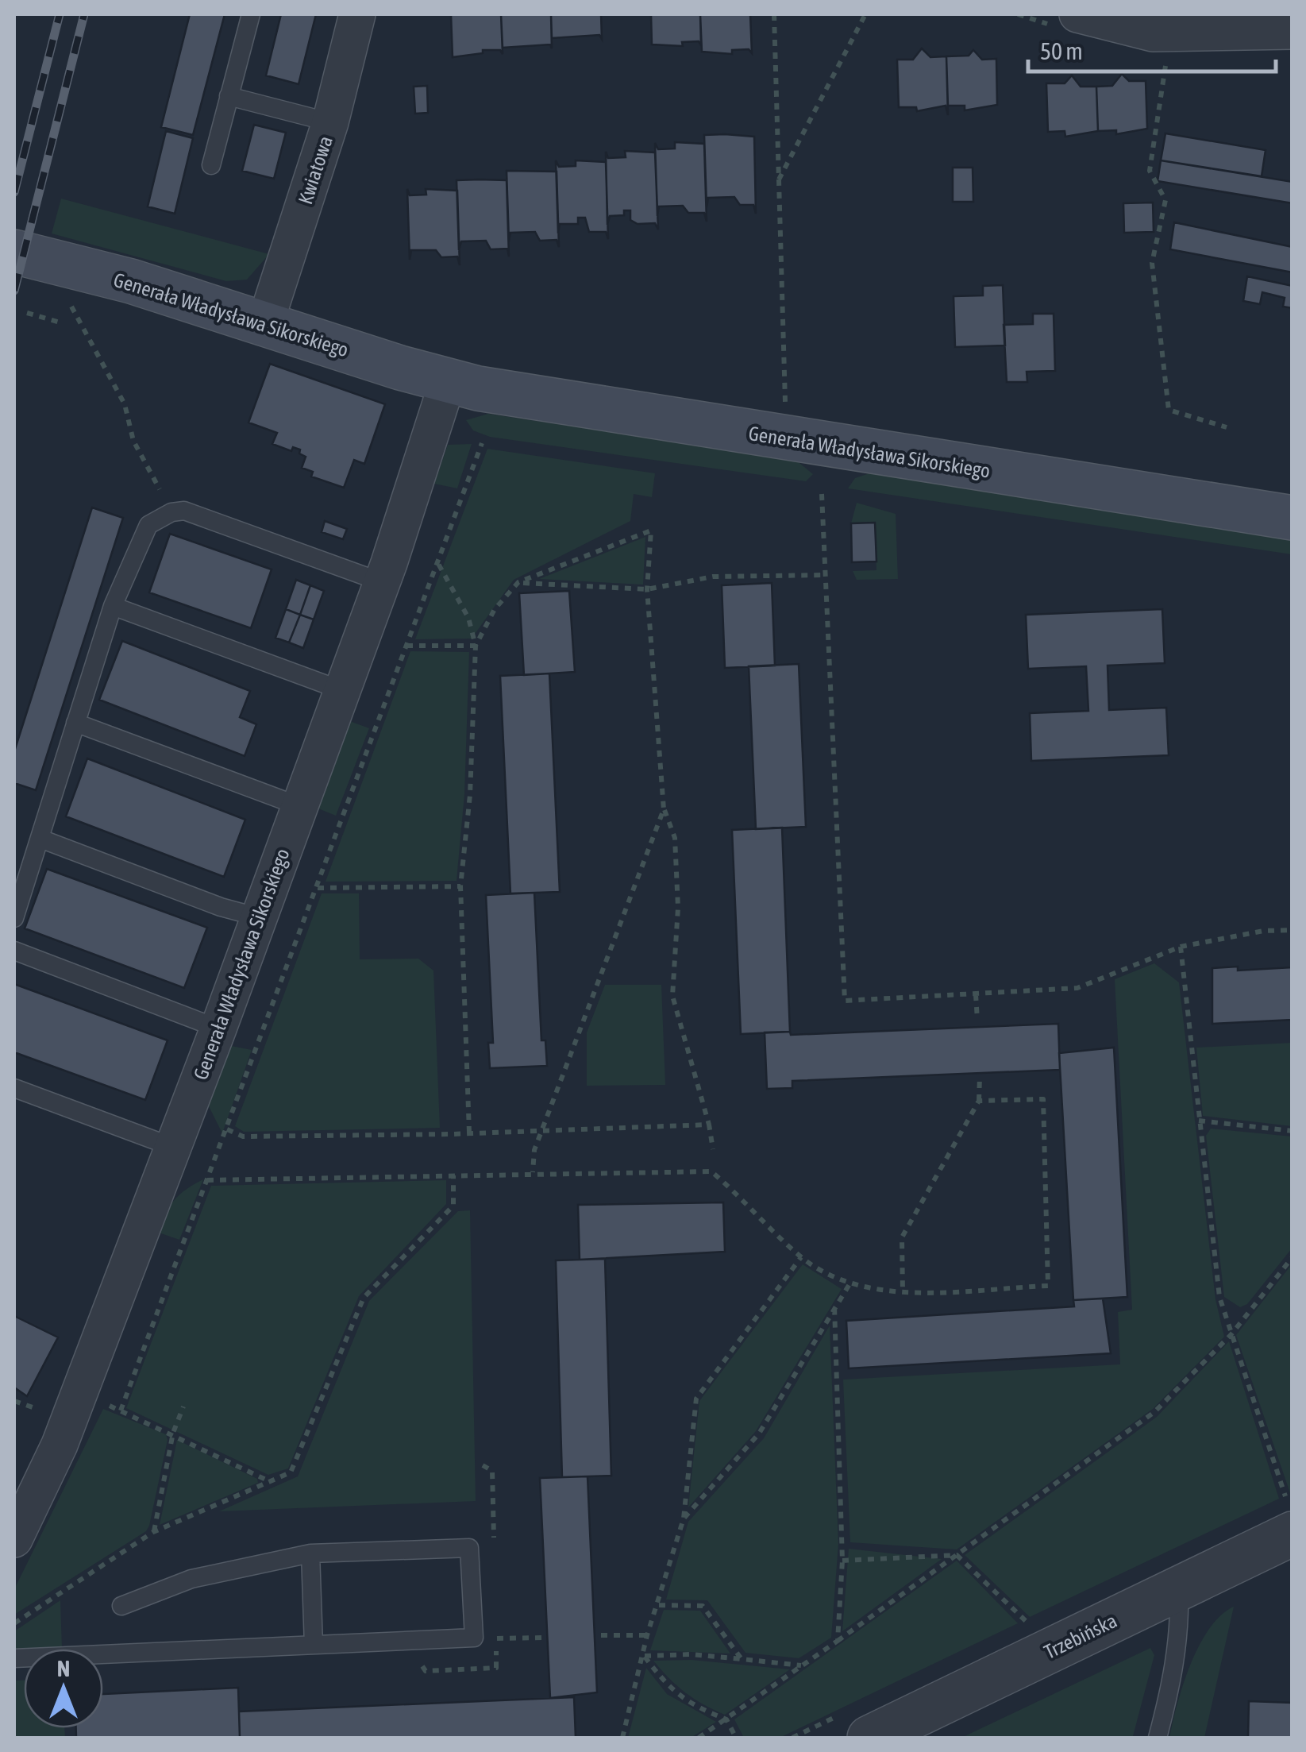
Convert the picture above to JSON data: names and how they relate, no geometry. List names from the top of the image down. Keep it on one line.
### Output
{"streets":{"main road":["Generała Władysława Sikorskiego"],"street":["Kwiatowa","Trzebińska"]},"crossings":[["Kwiatowa","Generała Władysława Sikorskiego"]],"scale_bar":"50 m","north":"top"}
